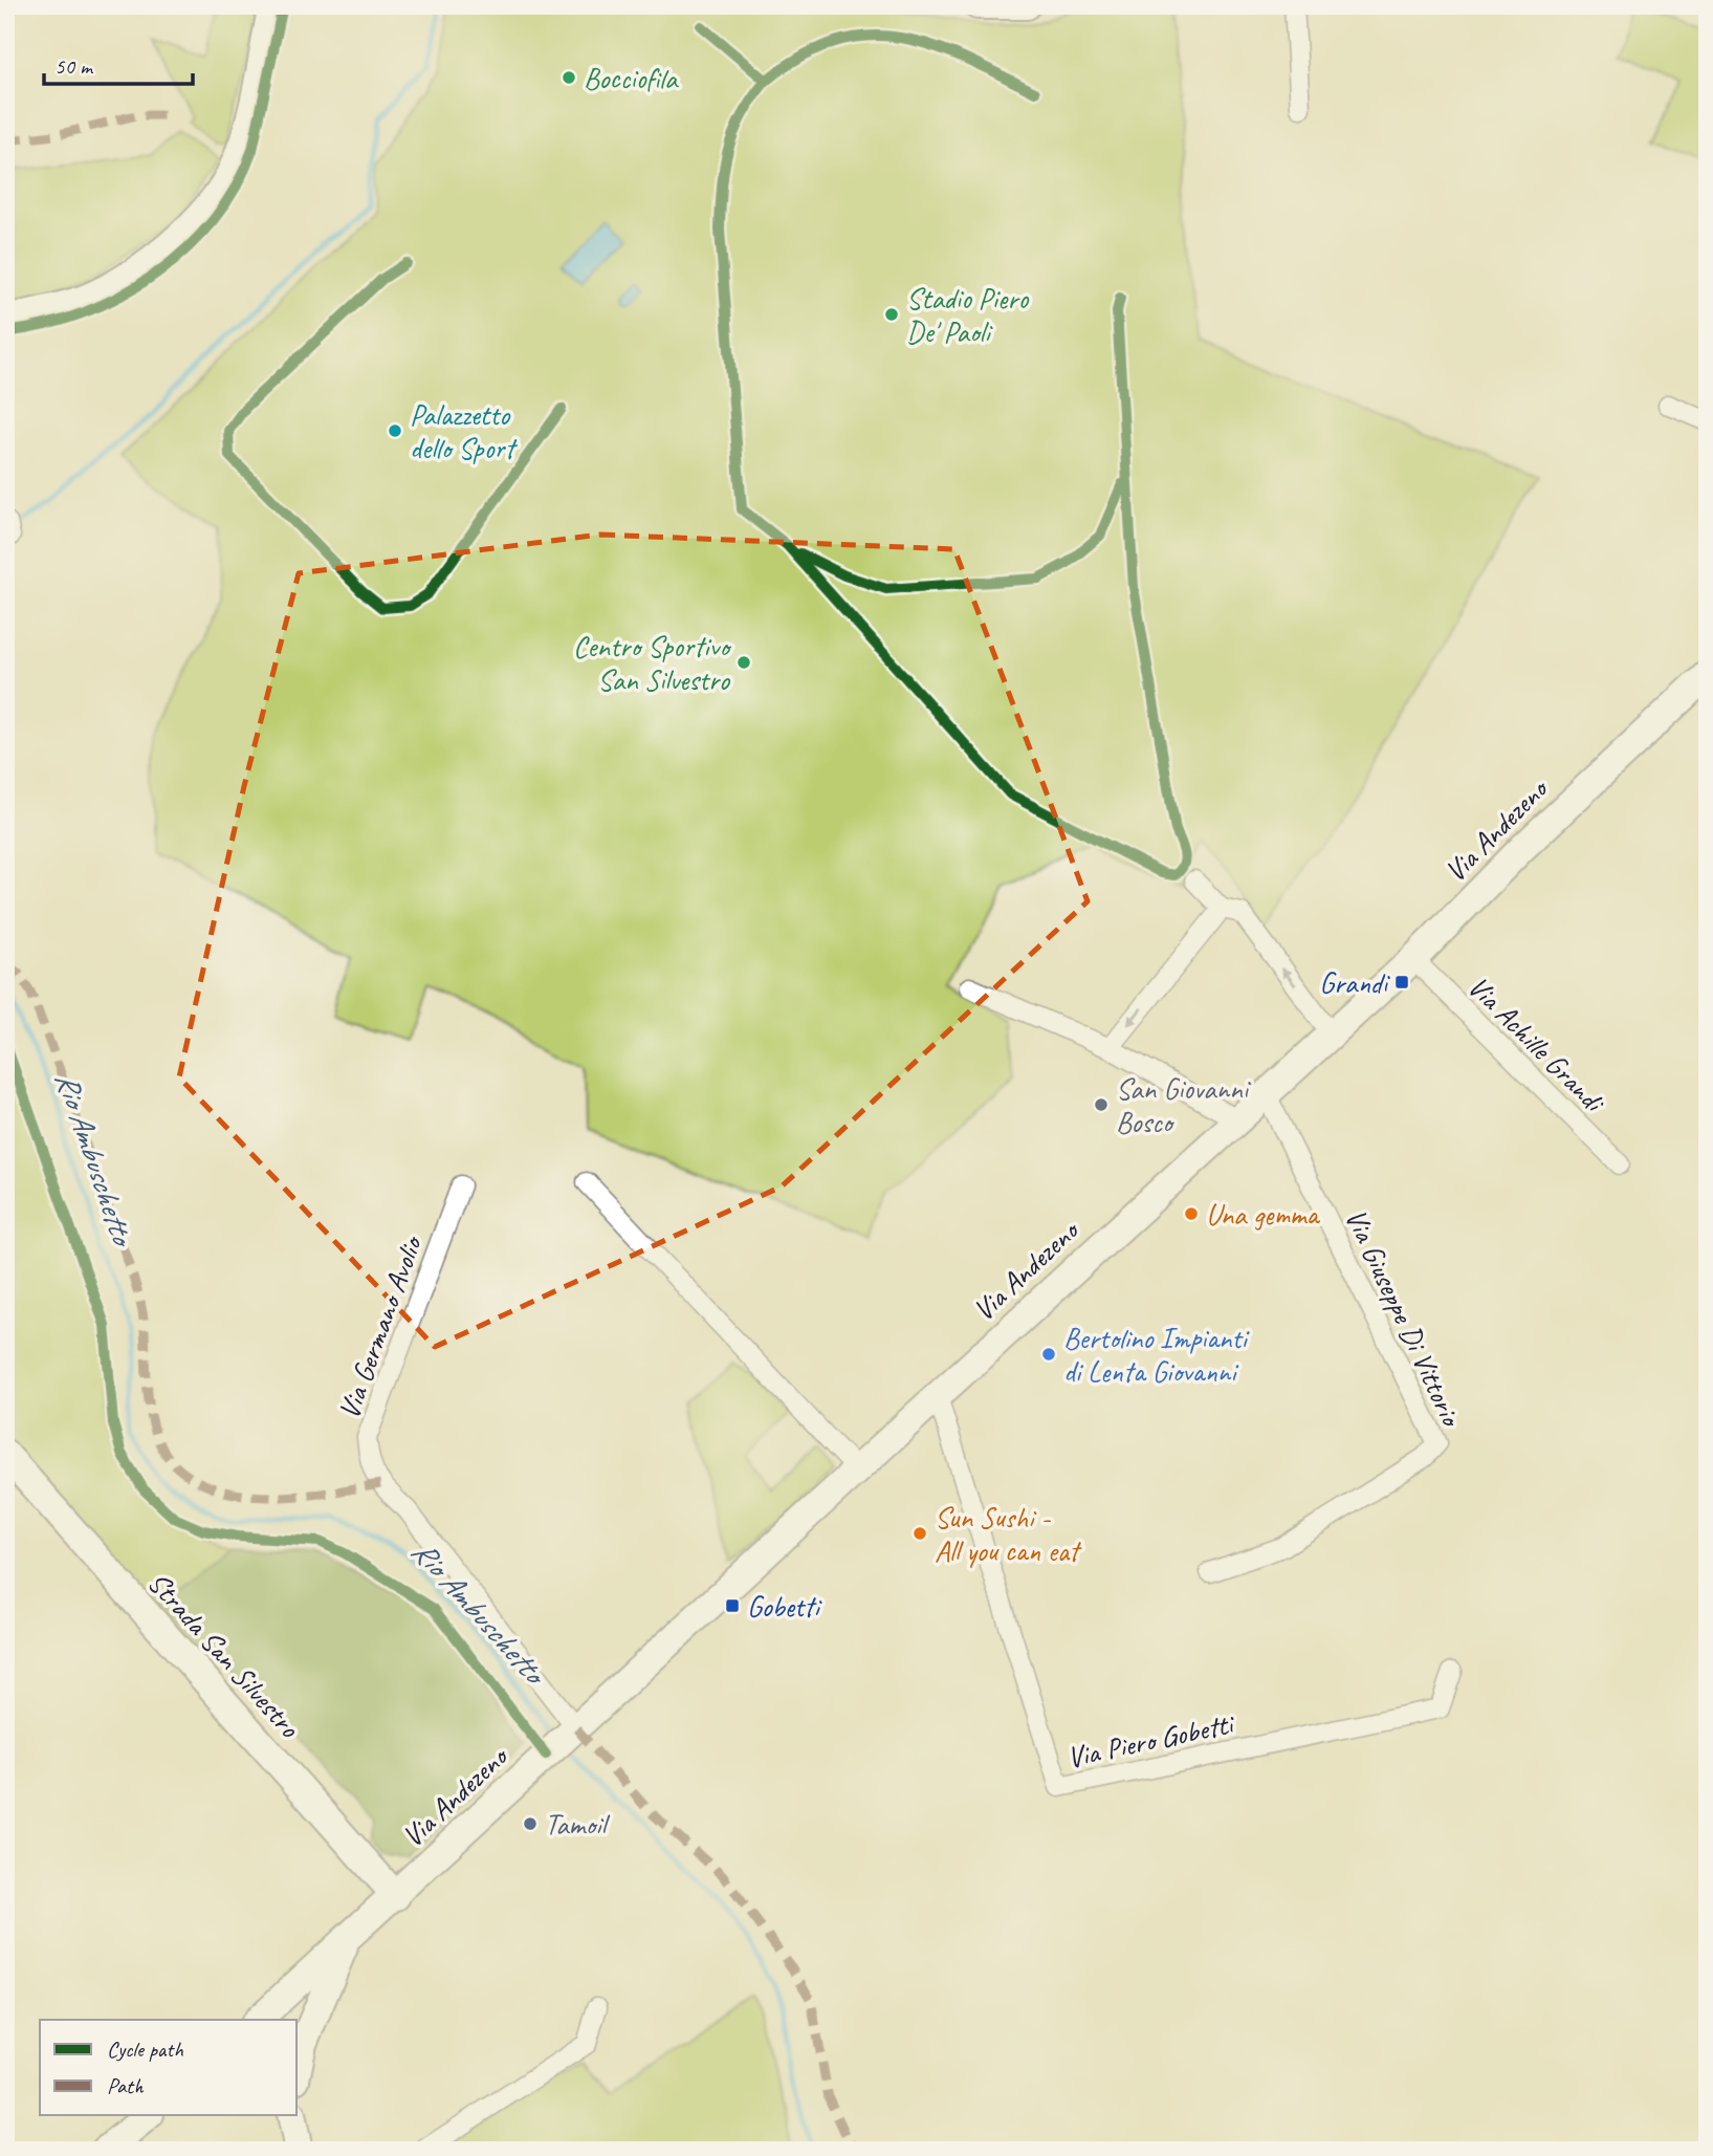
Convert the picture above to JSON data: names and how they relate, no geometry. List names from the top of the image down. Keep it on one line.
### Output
{"streets":{"main road":["Via Andezeno","Strada San Silvestro"],"street":["Via Achille Grandi","Via Giuseppe Di Vittorio","Via Germano Avolio","Via Piero Gobetti"]},"crossings":[["Via Andezeno","Via Achille Grandi"],["Via Andezeno","Via Giuseppe Di Vittorio"],["Via Andezeno","Via Germano Avolio"],["Via Andezeno","Strada San Silvestro"],["Via Andezeno","Via Piero Gobetti"]],"water":["Rio Ambuschetto"],"places":{"other":["Bocciofila","Stadio Piero De' Paoli","Palazzetto dello Sport","Centro Sportivo San Silvestro","San Giovanni Bosco","Una gemma","Bertolino Impianti di Lenta Giovanni","Sun Sushi - All you can eat","Tamoil"],"transit":["Grandi","Gobetti"]},"legend":["Cycle path","Path"],"scale_bar":"50 m"}
